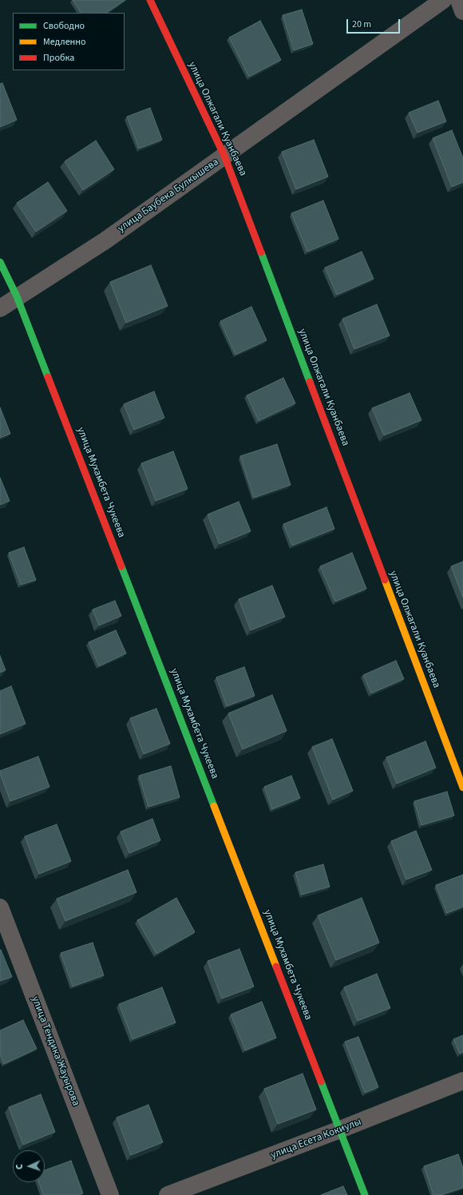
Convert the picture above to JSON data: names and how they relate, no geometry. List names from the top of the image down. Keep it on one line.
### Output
{"streets":{"street":["улица Олжагали Куанбаева","улица Баубека Булкышева","улица Мухамбета Чукеева","улица Тендика Жауырова","улица Есета Кокиулы"]},"crossings":[["улица Олжагали Куанбаева","улица Баубека Булкышева"],["улица Баубека Булкышева","улица Мухамбета Чукеева"],["улица Мухамбета Чукеева","улица Есета Кокиулы"]],"legend":["Свободно","Медленно","Пробка"],"scale_bar":"20 m","north":"left"}
